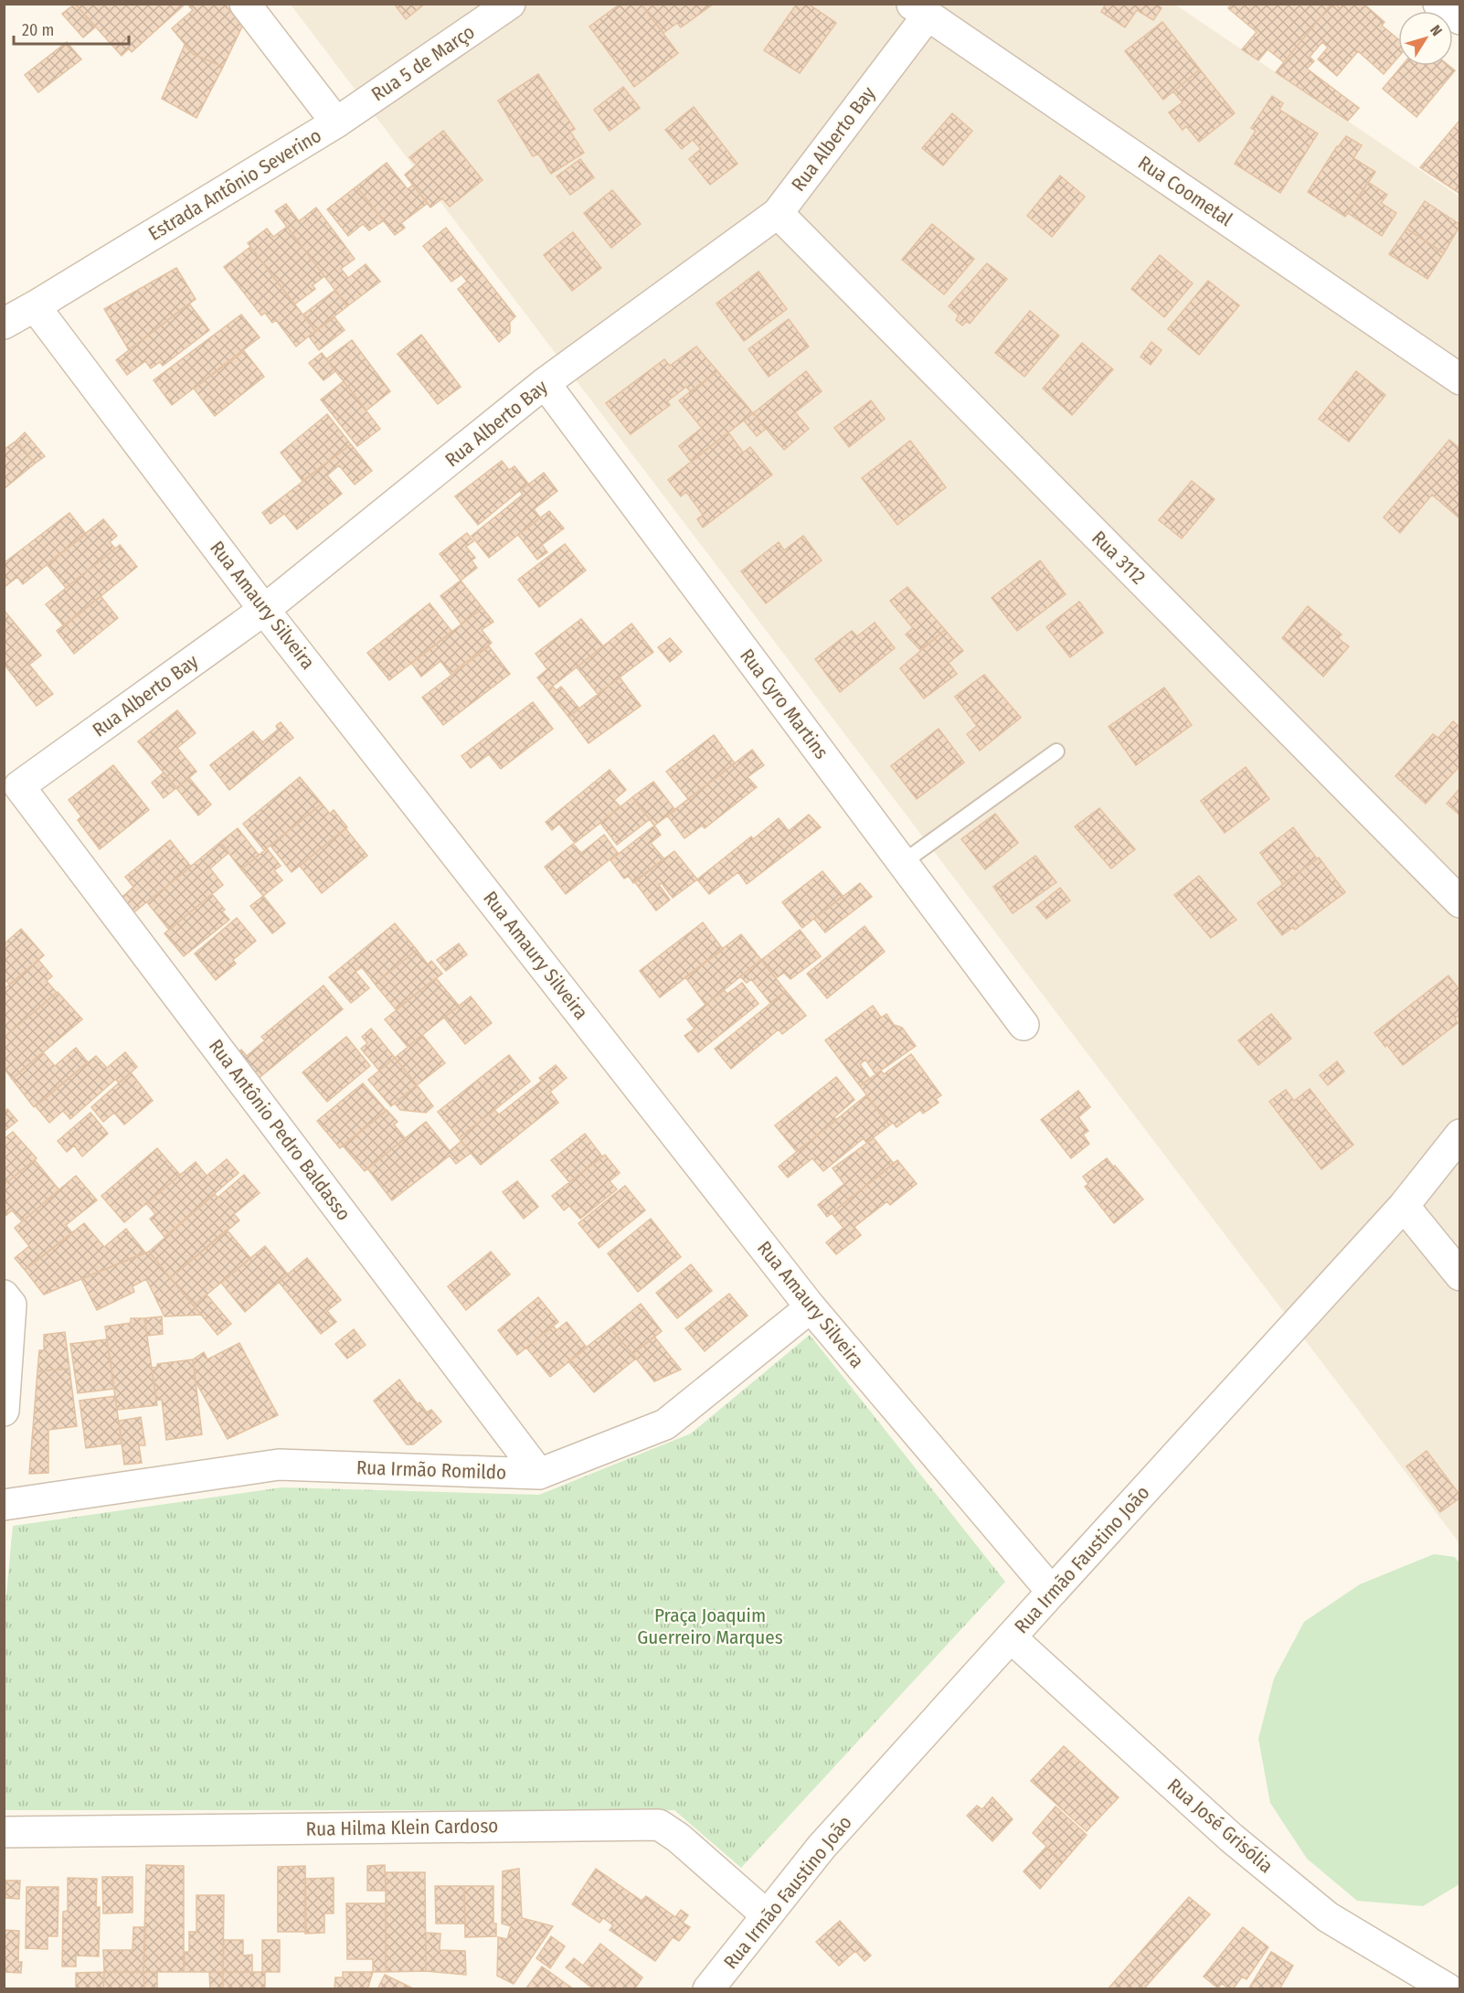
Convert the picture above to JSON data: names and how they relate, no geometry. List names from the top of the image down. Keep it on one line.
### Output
{"streets":{"street":["Rua 5 de Março","Rua Alberto Bay","Estrada Antônio Severino","Rua Coometal","Rua 3112","Rua Amaury Silveira","Rua Cyro Martins","Rua Antônio Pedro Baldasso","Rua Irmão Romildo","Rua Irmão Faustino João","Rua José Grisólia","Rua Hilma Klein Cardoso"]},"crossings":[["Rua 5 de Março","Estrada Antônio Severino"],["Rua Alberto Bay","Rua Coometal"],["Rua Alberto Bay","Rua 3112"],["Rua Alberto Bay","Rua Amaury Silveira"],["Rua Alberto Bay","Rua Cyro Martins"],["Rua Alberto Bay","Rua Antônio Pedro Baldasso"],["Estrada Antônio Severino","Rua Amaury Silveira"],["Rua Amaury Silveira","Rua Irmão Romildo"],["Rua Amaury Silveira","Rua Irmão Faustino João"],["Rua Antônio Pedro Baldasso","Rua Irmão Romildo"],["Rua Irmão Faustino João","Rua José Grisólia"],["Rua Irmão Faustino João","Rua Hilma Klein Cardoso"]],"parks":["Praça Joaquim Guerreiro Marques"],"scale_bar":"20 m","north":"top right"}
